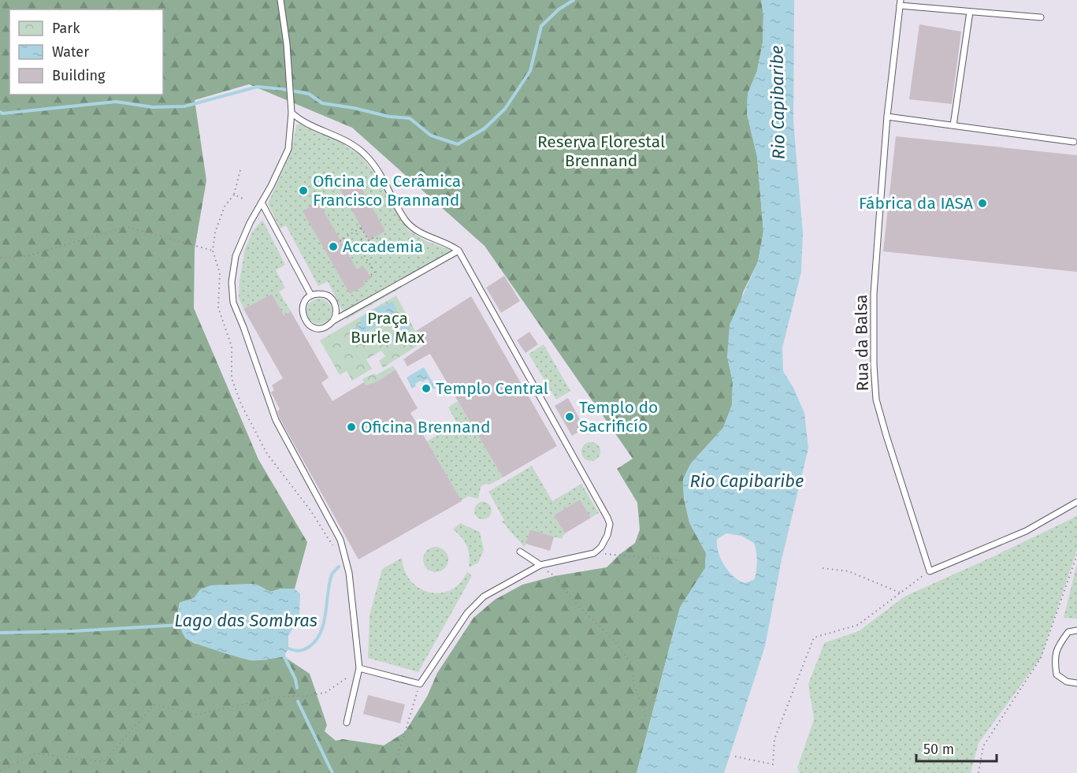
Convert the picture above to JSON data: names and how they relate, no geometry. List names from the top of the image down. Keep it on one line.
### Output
{"streets":{"lane":["Rua da Balsa"]},"water":["Rio Capibaribe","Lago das Sombras"],"parks":["Reserva Florestal Brennand","Praça Burle Max"],"places":["Oficina de Cerâmica Francisco Brannand","Fábrica da IASA","Accademia","Templo Central","Templo do Sacrificío","Oficina Brennand"],"legend":["Park","Water","Building"],"scale_bar":"50 m"}
